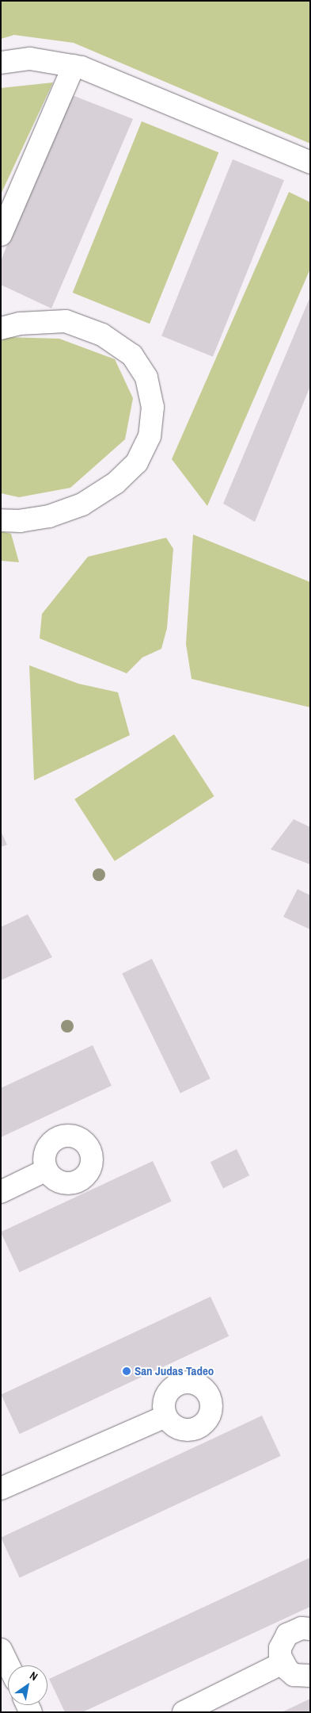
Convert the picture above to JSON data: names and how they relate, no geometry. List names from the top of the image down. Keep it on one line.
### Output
{"places":["San Judas Tadeo"],"north":"top right"}
